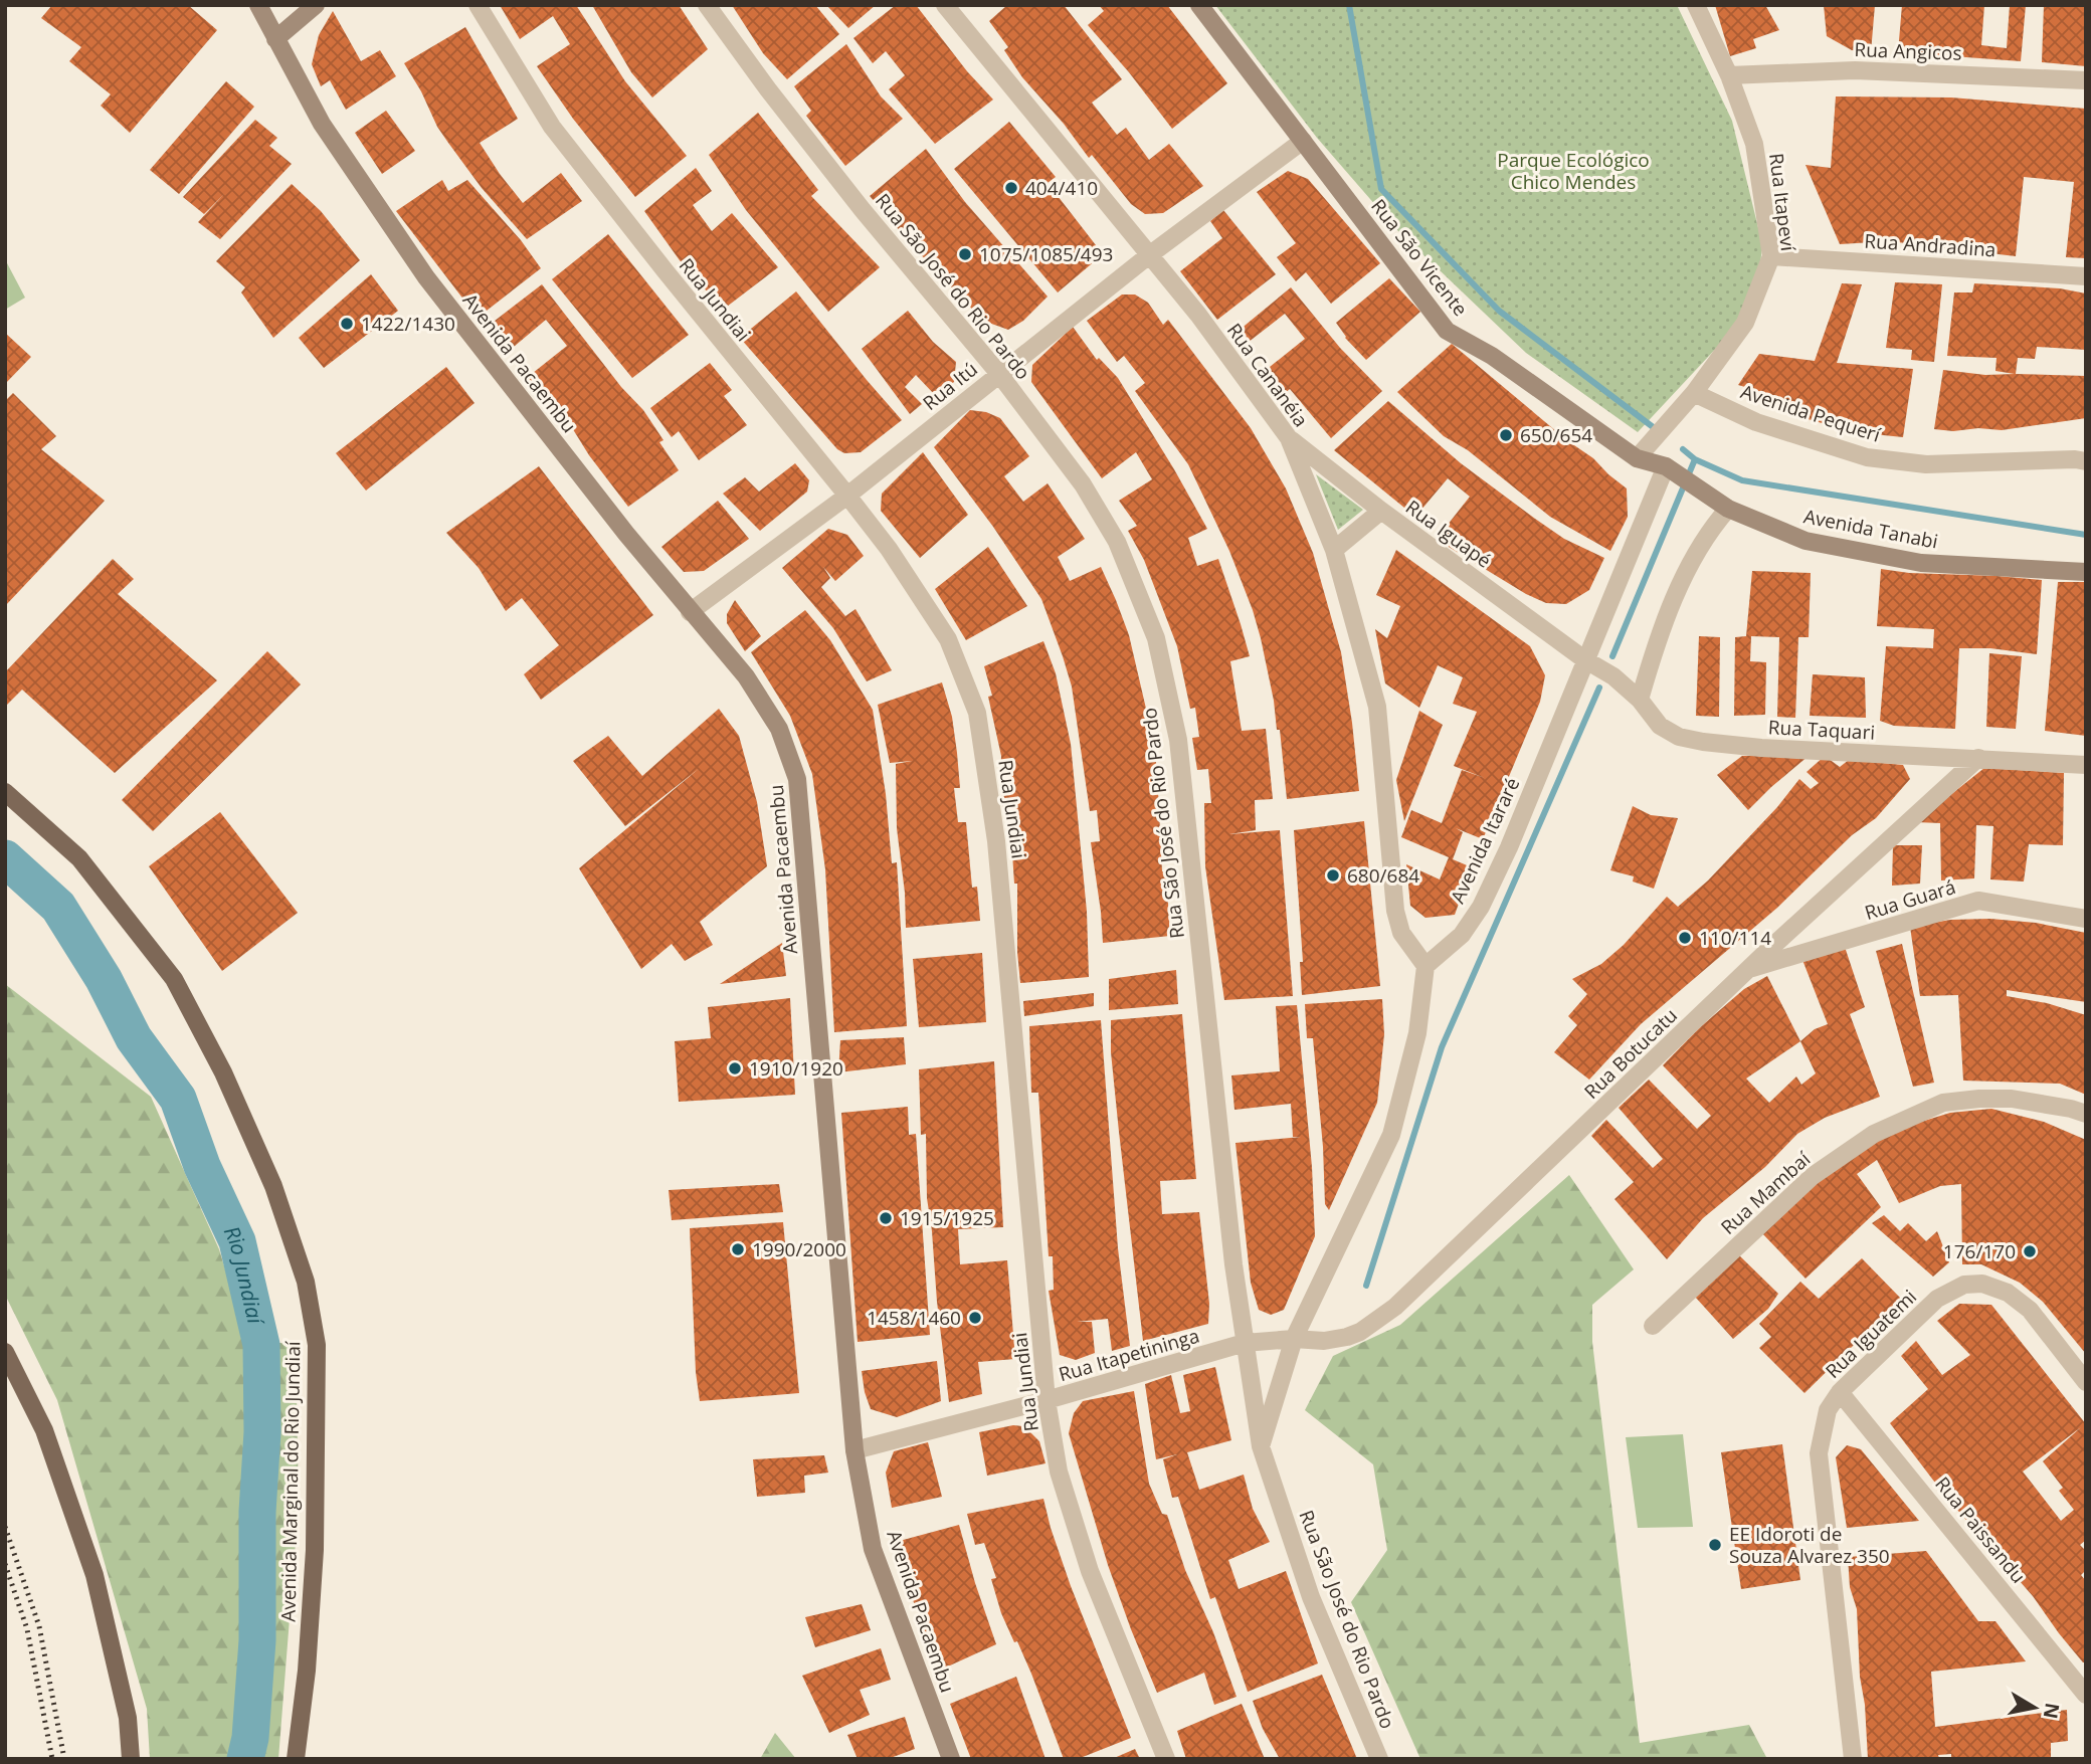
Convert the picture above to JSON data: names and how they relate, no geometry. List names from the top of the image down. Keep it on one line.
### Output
{"streets":{"main road":["Rua São Vicente","Avenida Pacaembu","Avenida Tanabi","Avenida Marginal do Rio Jundiaí"],"street":["Rua Angicos","Rua Itapeví","Rua Andradina","Rua São José do Rio Pardo","Rua Jundiai","Rua Cananéia","Rua Itú","Avenida Pequerí","Rua Iguapé","Rua Taquari","Avenida Itararé","Rua Guará","Rua Botucatu","Rua Mambaí","Rua Iguatemi","Rua Itapetininga","Rua Paissandu"]},"crossings":[["Rua Angicos","Rua Itapeví"],["Rua Itapeví","Rua Andradina"],["Rua Itapeví","Rua São Vicente"],["Rua Itapeví","Avenida Pequerí"],["Rua São Vicente","Rua Itú"],["Rua São Vicente","Avenida Tanabi"],["Rua São Vicente","Avenida Itararé"],["Rua São José do Rio Pardo","Rua Itú"],["Rua São José do Rio Pardo","Rua Itapetininga"],["Rua Jundiai","Rua Itú"],["Rua Jundiai","Rua Itapetininga"],["Avenida Pacaembu","Rua Itú"],["Avenida Pacaembu","Rua Itapetininga"],["Rua Cananéia","Rua Itú"],["Rua Cananéia","Rua Iguapé"],["Rua Cananéia","Avenida Itararé"],["Avenida Tanabi","Avenida Itararé"],["Rua Iguapé","Rua Taquari"],["Rua Iguapé","Avenida Itararé"],["Rua Taquari","Avenida Itararé"],["Rua Taquari","Rua Botucatu"],["Rua Guará","Rua Botucatu"],["Rua Botucatu","Rua Itapetininga"],["Rua Iguatemi","Rua Paissandu"]],"water":["Rio Jundiaí"],"parks":["Parque Ecológico Chico Mendes"],"places":["404/410","1075/1085/493","1422/1430","650/654","680/684","110/114","1910/1920","1915/1925","1990/2000","176/170","1458/1460","EE Idoroti de Souza Alvarez 350"],"north":"right"}
